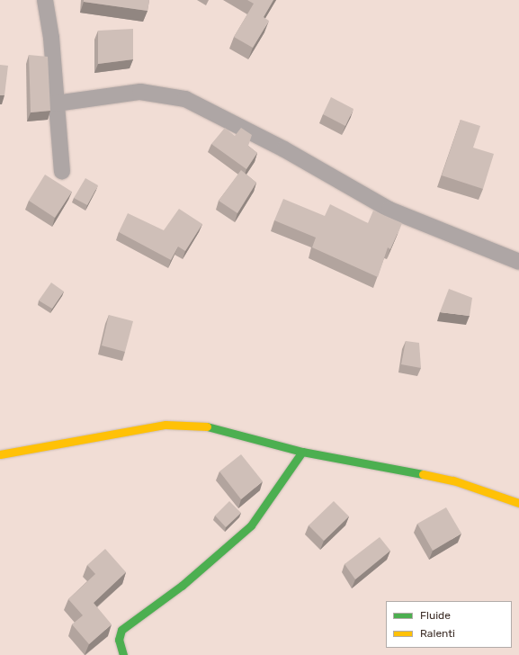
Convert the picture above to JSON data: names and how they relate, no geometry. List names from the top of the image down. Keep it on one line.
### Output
{"legend":["Fluide","Ralenti"]}
